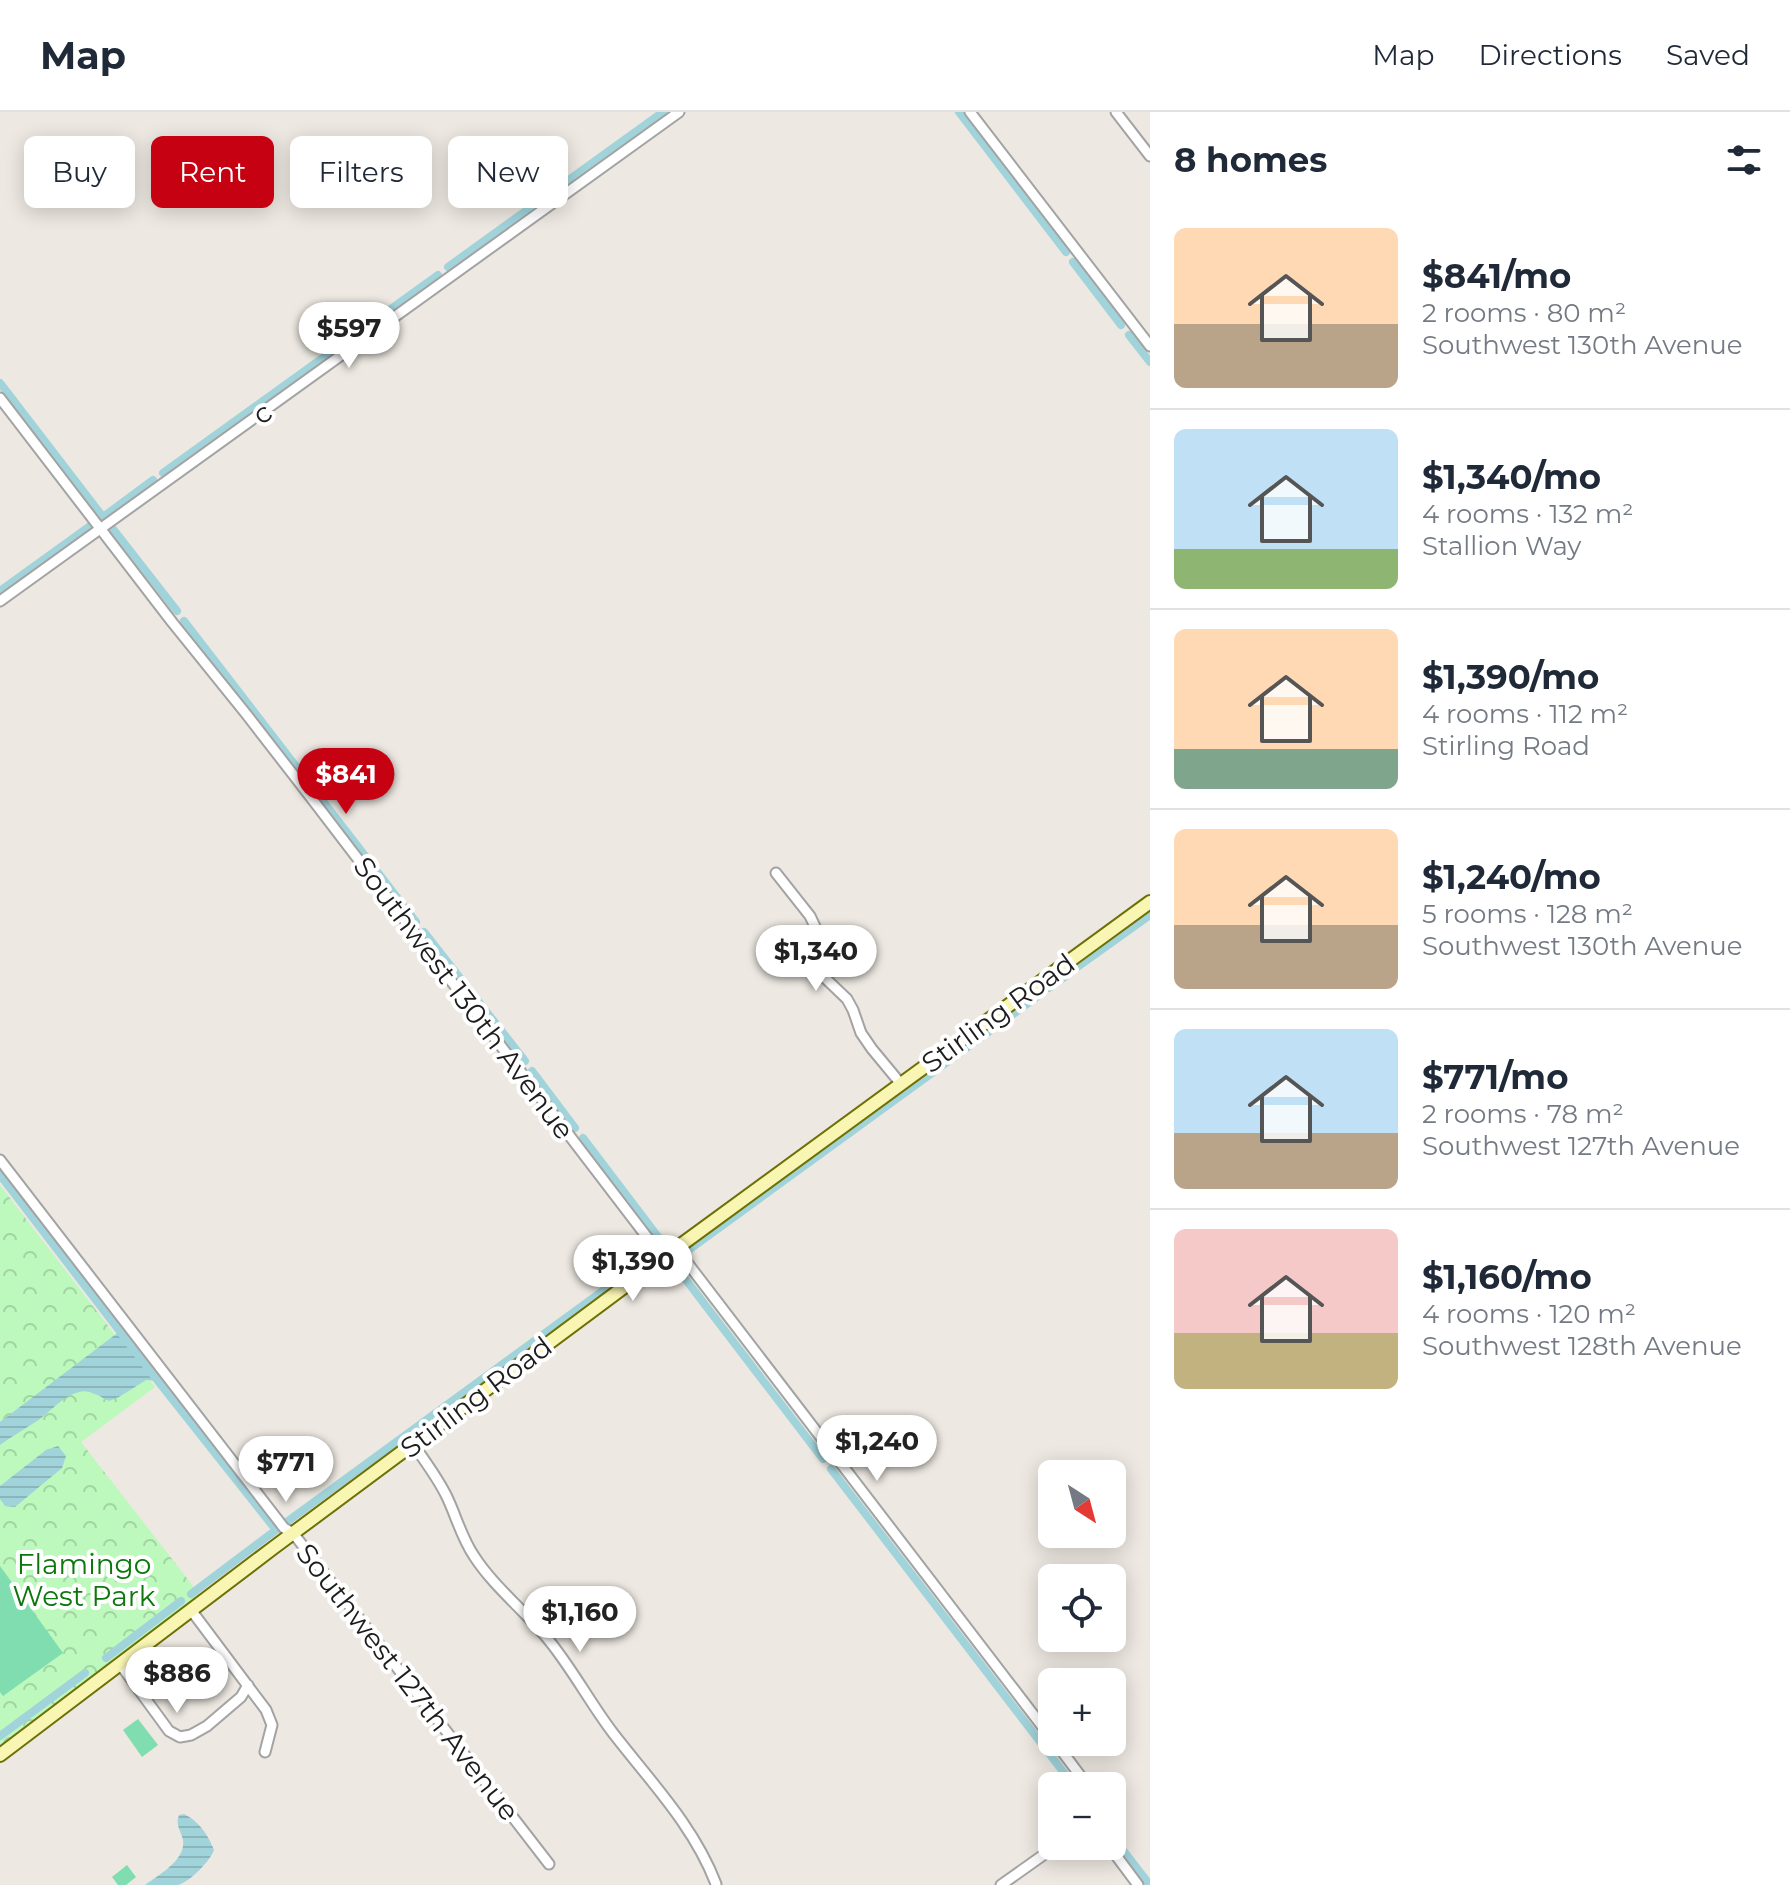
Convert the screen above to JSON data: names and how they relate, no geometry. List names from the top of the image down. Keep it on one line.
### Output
{"streets":{"street":["c","Southwest 130th Avenue","Stirling Road","Southwest 127th Avenue"]},"crossings":[["c","Southwest 130th Avenue"],["Southwest 130th Avenue","Stirling Road"],["Stirling Road","Southwest 127th Avenue"]],"parks":["Flamingo West Park"],"north":"bottom right","page":{"header":"Map","nav":["Map","Directions","Saved"],"heading":"8 homes","chip":["Buy","Rent","Filters","New"],"list":[{"name":"$841/mo","note":"2 rooms · 80 m² · Southwest 130th Avenue"},{"name":"$1,340/mo","note":"4 rooms · 132 m² · Stallion Way"},{"name":"$1,390/mo","note":"4 rooms · 112 m² · Stirling Road"},{"name":"$1,240/mo","note":"5 rooms · 128 m² · Southwest 130th Avenue"},{"name":"$771/mo","note":"2 rooms · 78 m² · Southwest 127th Avenue"},{"name":"$1,160/mo","note":"4 rooms · 120 m² · Southwest 128th Avenue"}],"price":["$597","$841","$1,340","$1,390","$1,240","$771","$1,160","$886"],"map_buttons":["+","−"]}}
